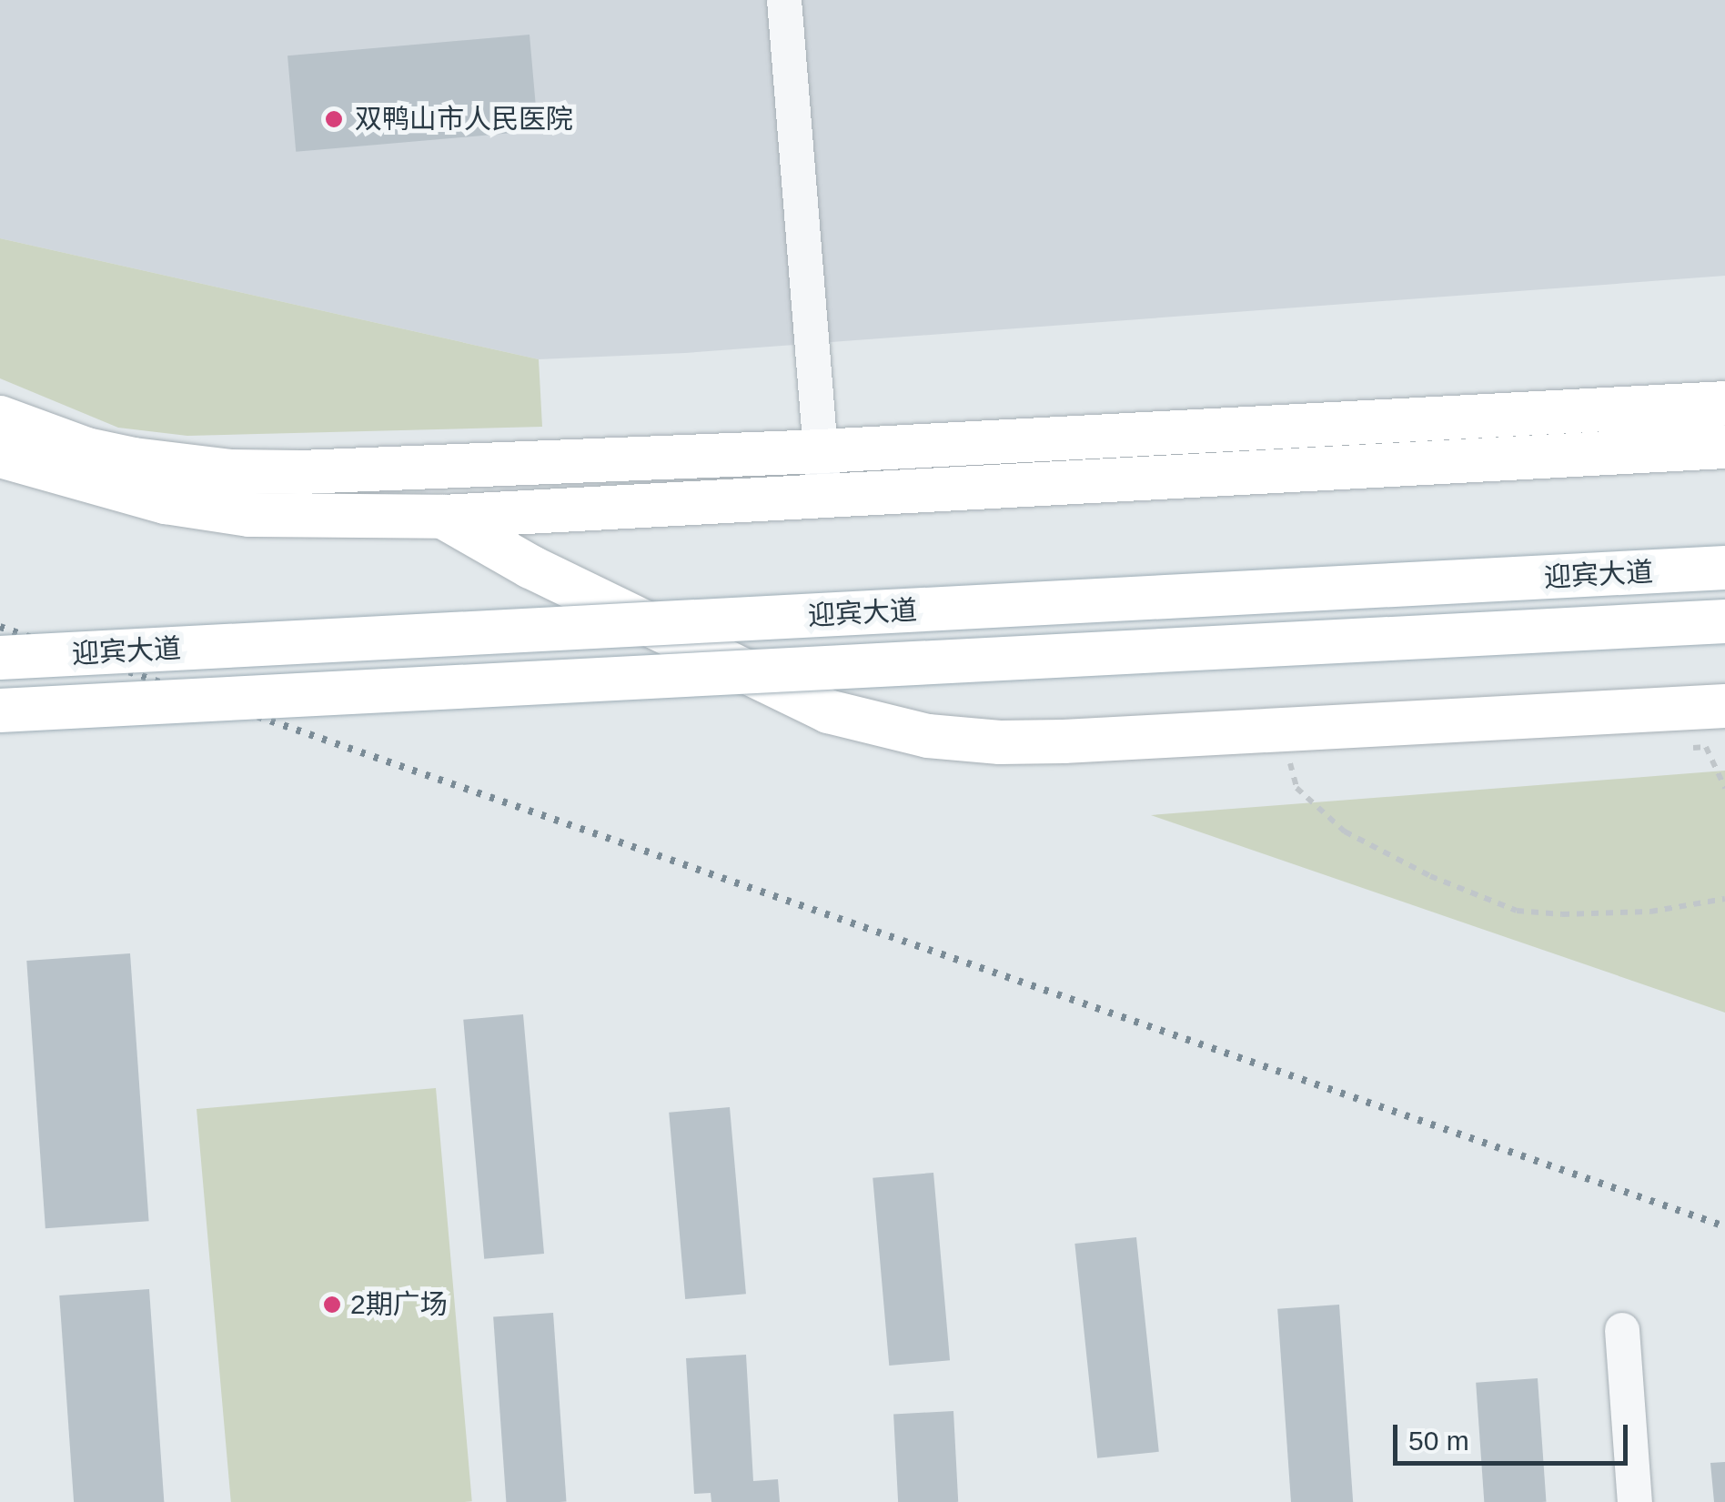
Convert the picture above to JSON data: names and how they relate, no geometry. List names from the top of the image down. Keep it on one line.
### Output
{"streets":{"main road":["迎宾大道"]},"places":["双鸭山市人民医院","2期广场"],"scale_bar":"50 m"}
